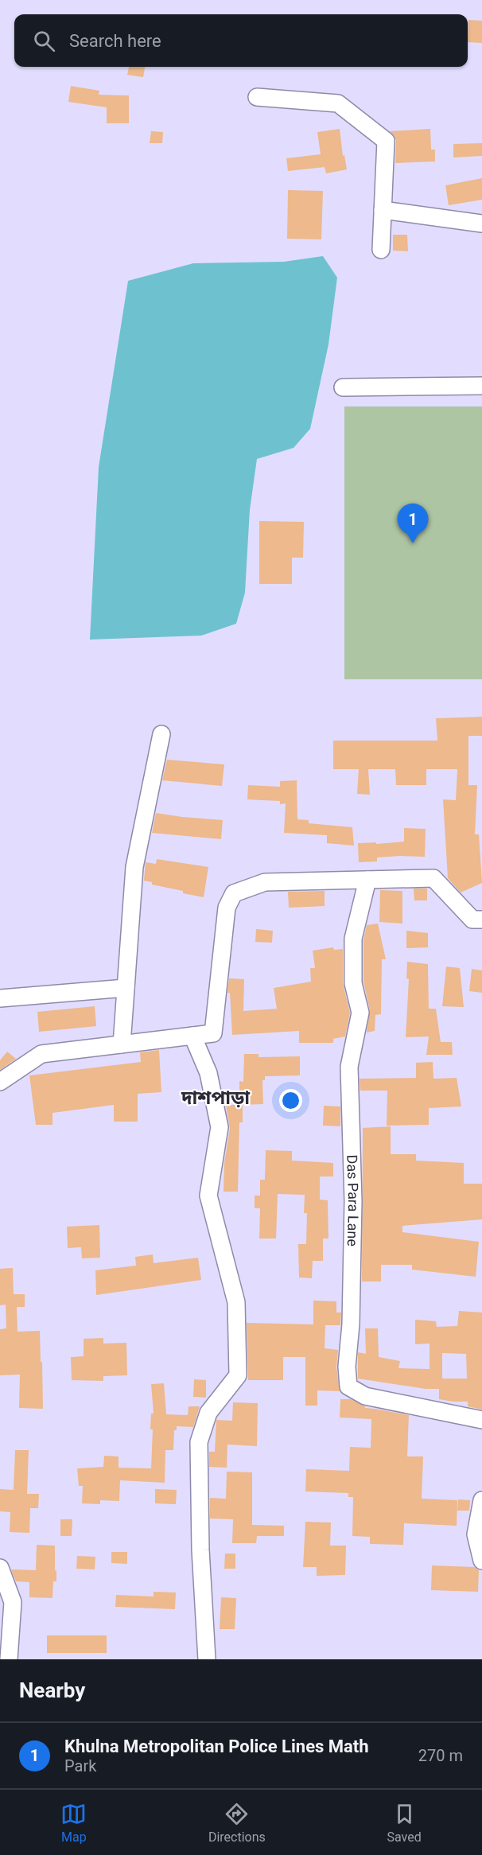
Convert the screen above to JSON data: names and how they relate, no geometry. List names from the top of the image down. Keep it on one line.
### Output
{"streets":{"street":["Das Para Lane"]},"districts":["দাশপাড়া"],"page":{"search":"Search here","pins":"1","heading":"Nearby","list":[{"mark":"1","name":"Khulna Metropolitan Police Lines Math","note":"Park","value":"270 m"}],"nav":["Map","Directions","Saved"]}}
